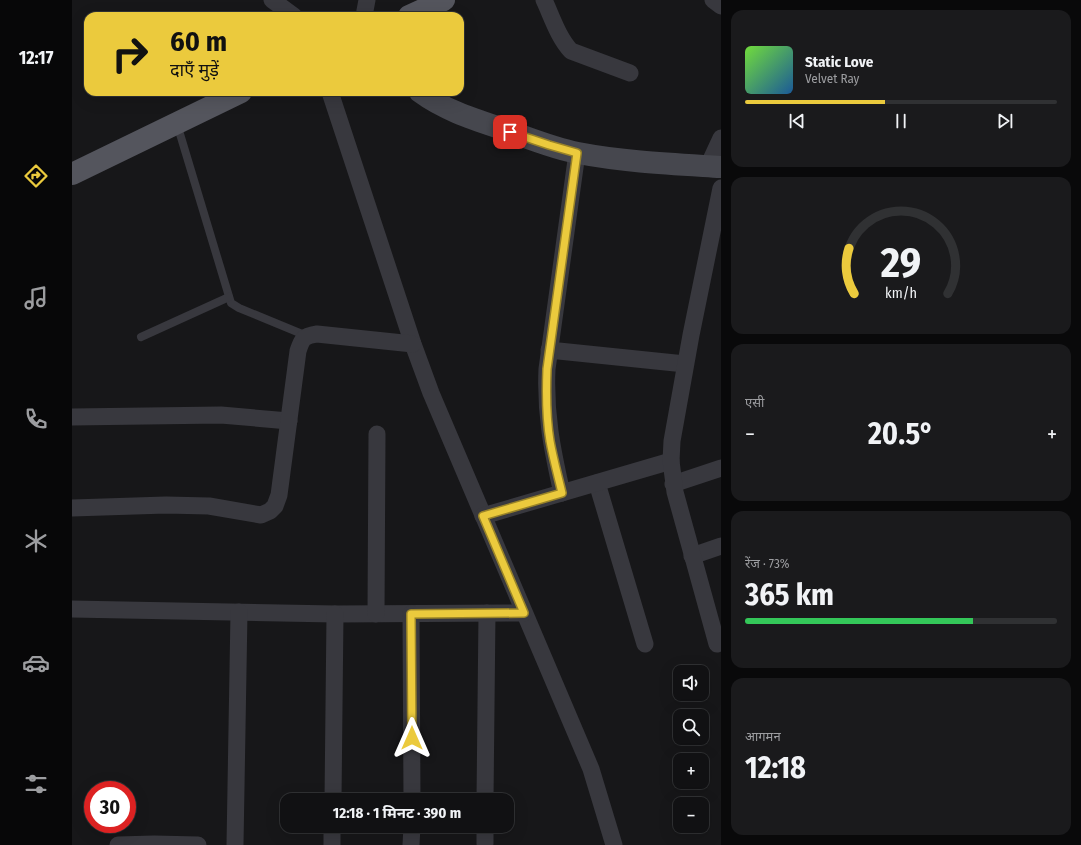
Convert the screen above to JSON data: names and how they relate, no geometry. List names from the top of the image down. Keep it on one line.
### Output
{"page":{"tabs":"12:17","turn":["60 m","दाएँ मुड़ें"],"song":["Static Love","Velvet Ray"],"tile":["एसी",["रेंज · 73%","365 km"],["आगमन","12:18"]],"heat":["−","20.5°","+"],"map_buttons":["+","−"],"limit":"30","trip":"12:18 · 1 मिनट · 390 m","gauge":["29","km/h"]}}
